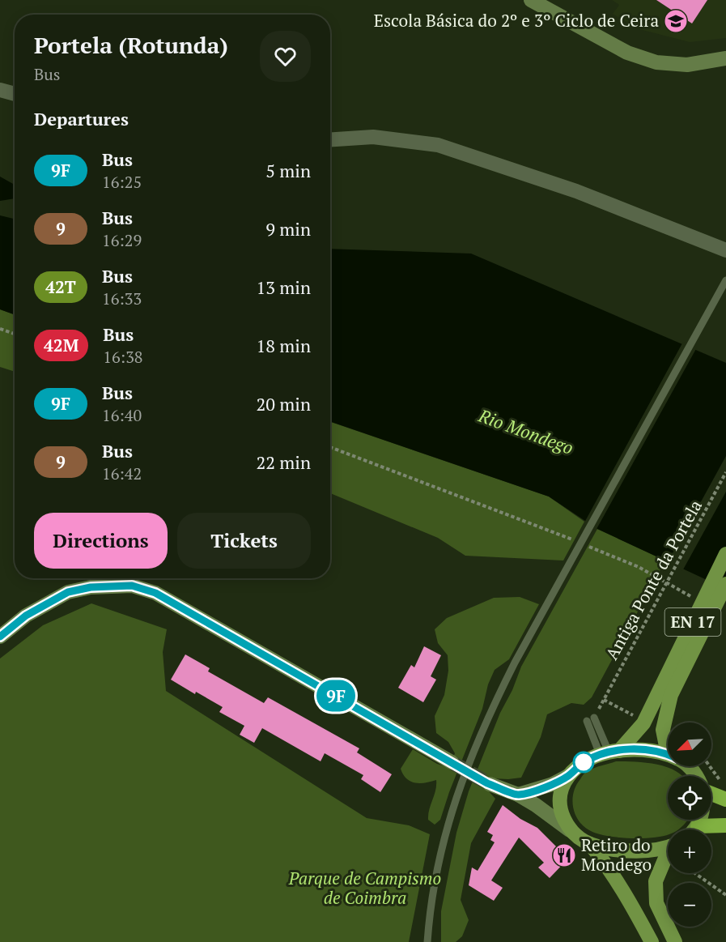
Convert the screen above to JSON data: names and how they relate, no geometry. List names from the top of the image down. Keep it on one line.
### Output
{"streets":{"main road":["EN 17"],"path":["Antiga Ponte da Portela"]},"water":["Rio Mondego"],"parks":["Parque de Campismo de Coimbra"],"places":{"school or university":["Escola Básica do 2º e 3º Ciclo de Ceira"],"restaurant":["Retiro do Mondego"]},"lines":["bus line 9F"],"north":"bottom left","page":{"on_map":"9F","heading":[["Portela (Rotunda)","Bus"],"Departures"],"list":[{"mark":"9F","name":"Bus","note":"16:25","value":"5 min"},{"mark":"9","name":"Bus","note":"16:29","value":"9 min"},{"mark":"42T","name":"Bus","note":"16:33","value":"13 min"},{"mark":"42M","name":"Bus","note":"16:38","value":"18 min"},{"mark":"9F","name":"Bus","note":"16:40","value":"20 min"},{"mark":"9","name":"Bus","note":"16:42","value":"22 min"}],"buttons":["Directions","Tickets"],"map_buttons":["+","−"]}}
